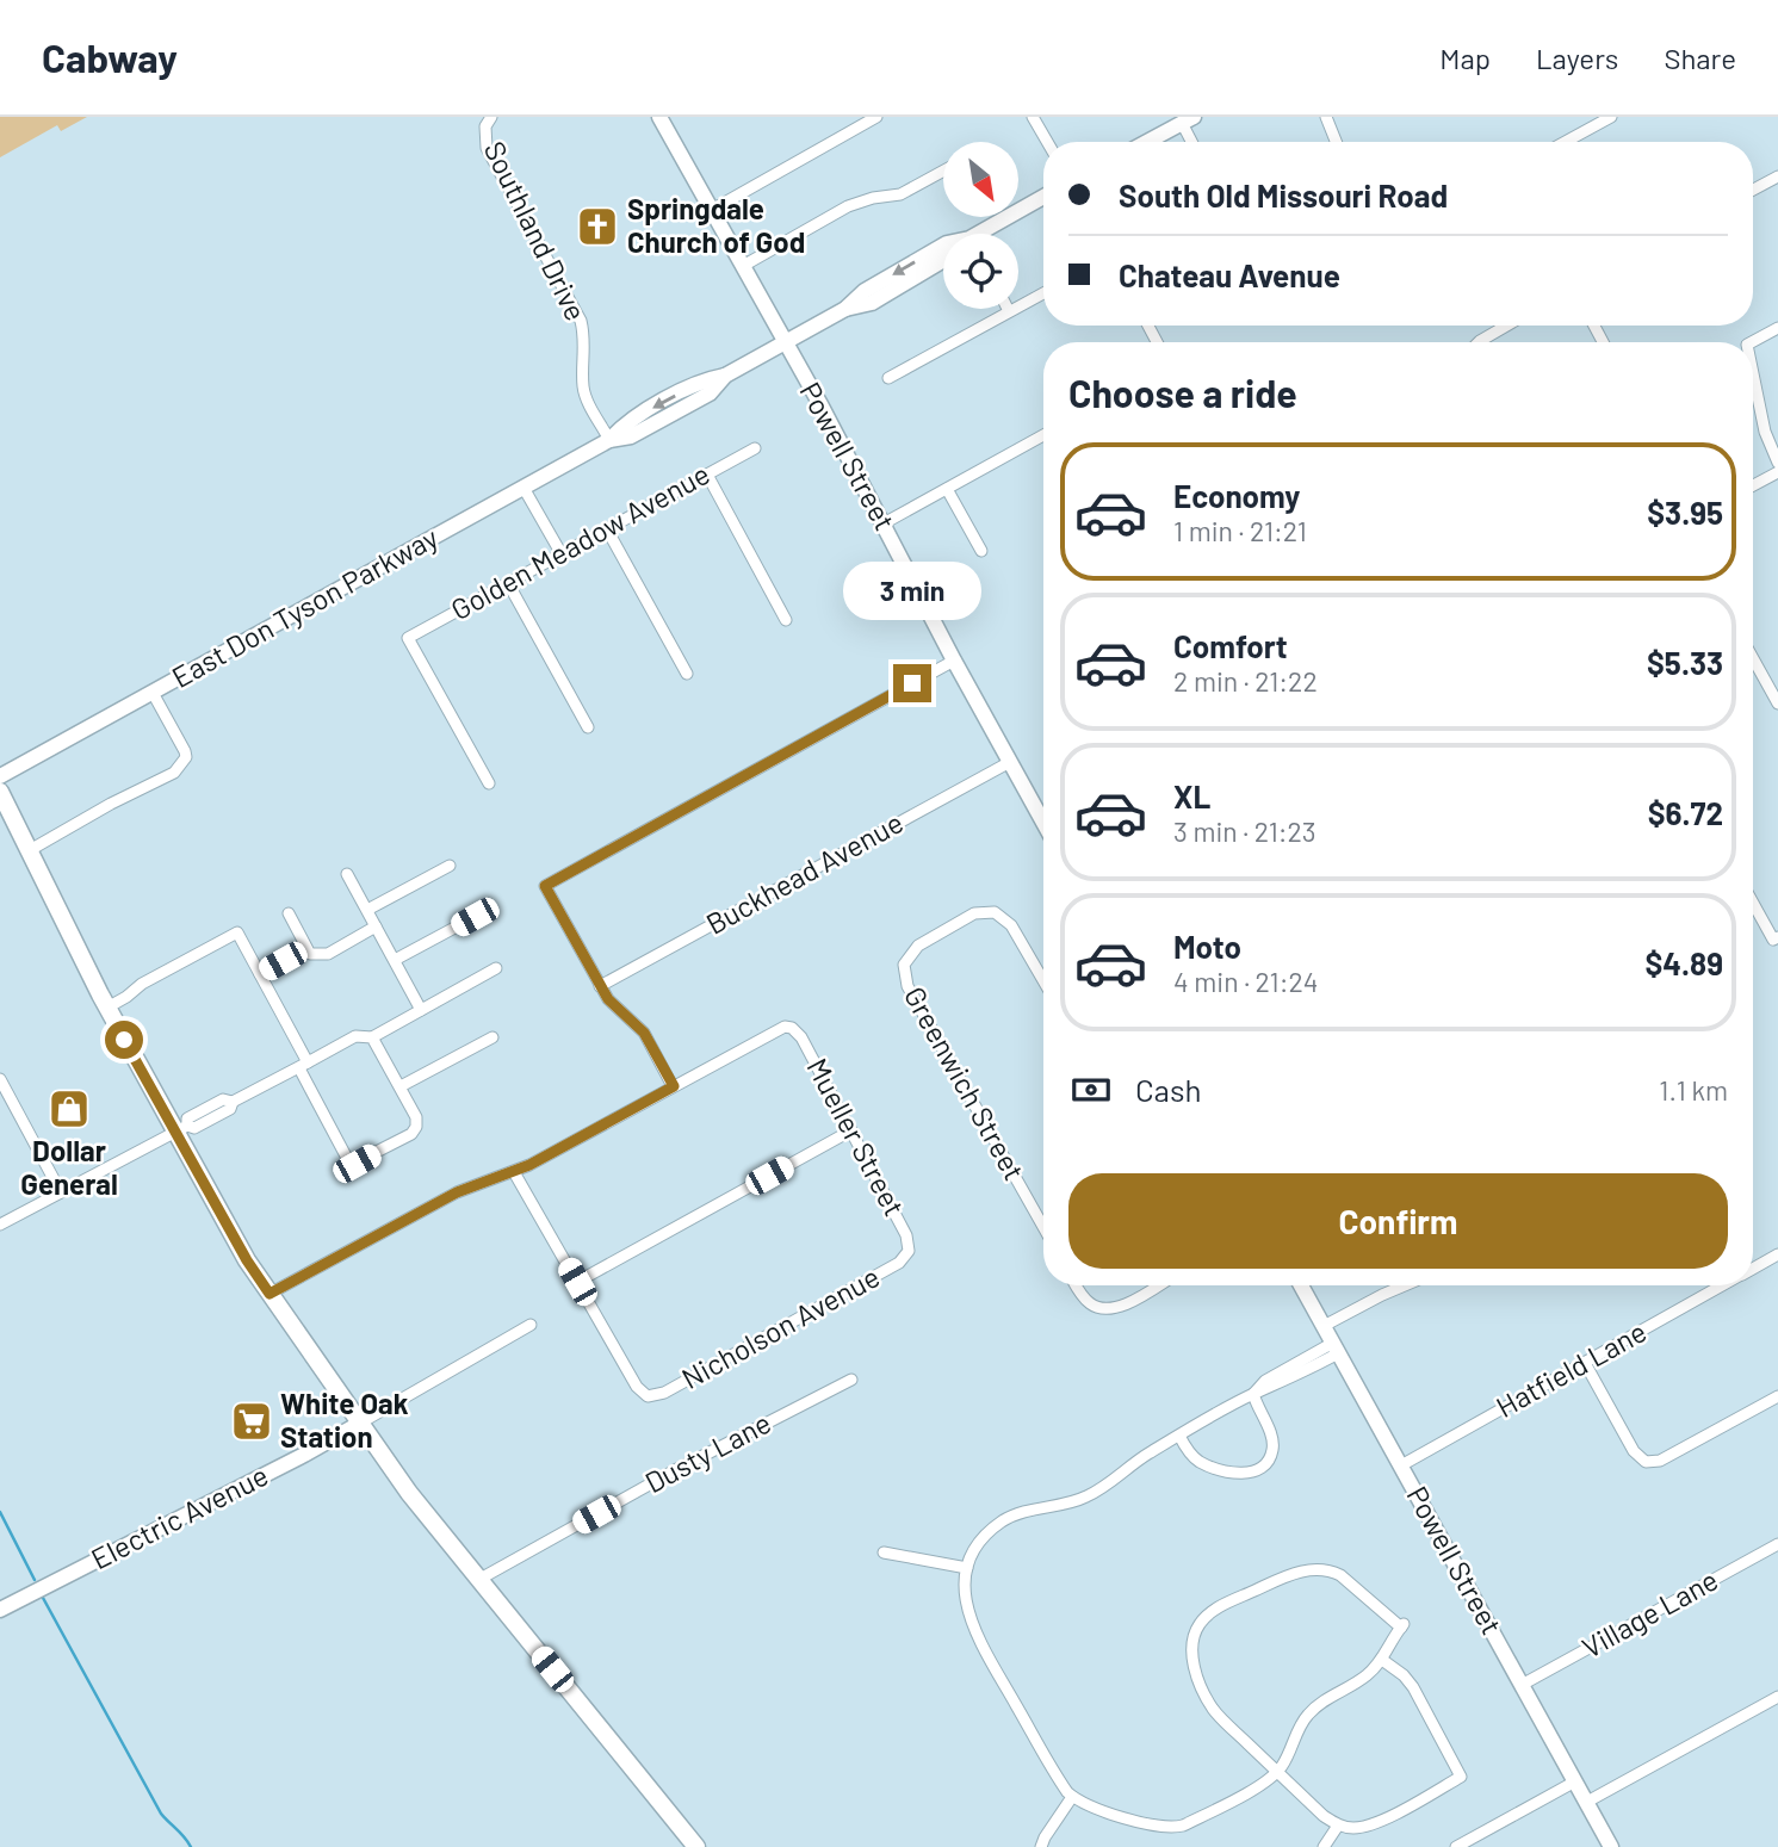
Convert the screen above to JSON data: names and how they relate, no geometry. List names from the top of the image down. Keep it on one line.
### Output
{"streets":{"street":["Southland Drive","Powell Street","Golden Meadow Avenue","East Don Tyson Parkway","Buckhead Avenue","Greenwich Street","Mueller Street","Nicholson Avenue","Hatfield Lane","Dusty Lane","Electric Avenue","Village Lane"]},"crossings":[["Southland Drive","East Don Tyson Parkway"],["Powell Street","East Don Tyson Parkway"],["Powell Street","Buckhead Avenue"],["Powell Street","Hatfield Lane"],["Powell Street","Village Lane"],["Mueller Street","Nicholson Avenue"]],"places":{"church":["Springdale Church of God"],"shop":["Dollar General"],"supermarket":["White Oak Station"]},"north":"bottom right","page":{"header":"Cabway","nav":["Map","Layers","Share"],"banner":["South Old Missouri Road","Chateau Avenue"],"heading":"Choose a ride","list":[{"name":"Economy","note":"1 min · 21:21","value":"$3.95"},{"name":"Comfort","note":"2 min · 21:22","value":"$5.33"},{"name":"XL","note":"3 min · 21:23","value":"$6.72"},{"name":"Moto","note":"4 min · 21:24","value":"$4.89"}],"bubble":"3 min","pay":["Cash","1.1 km"],"buttons":"Confirm"}}
